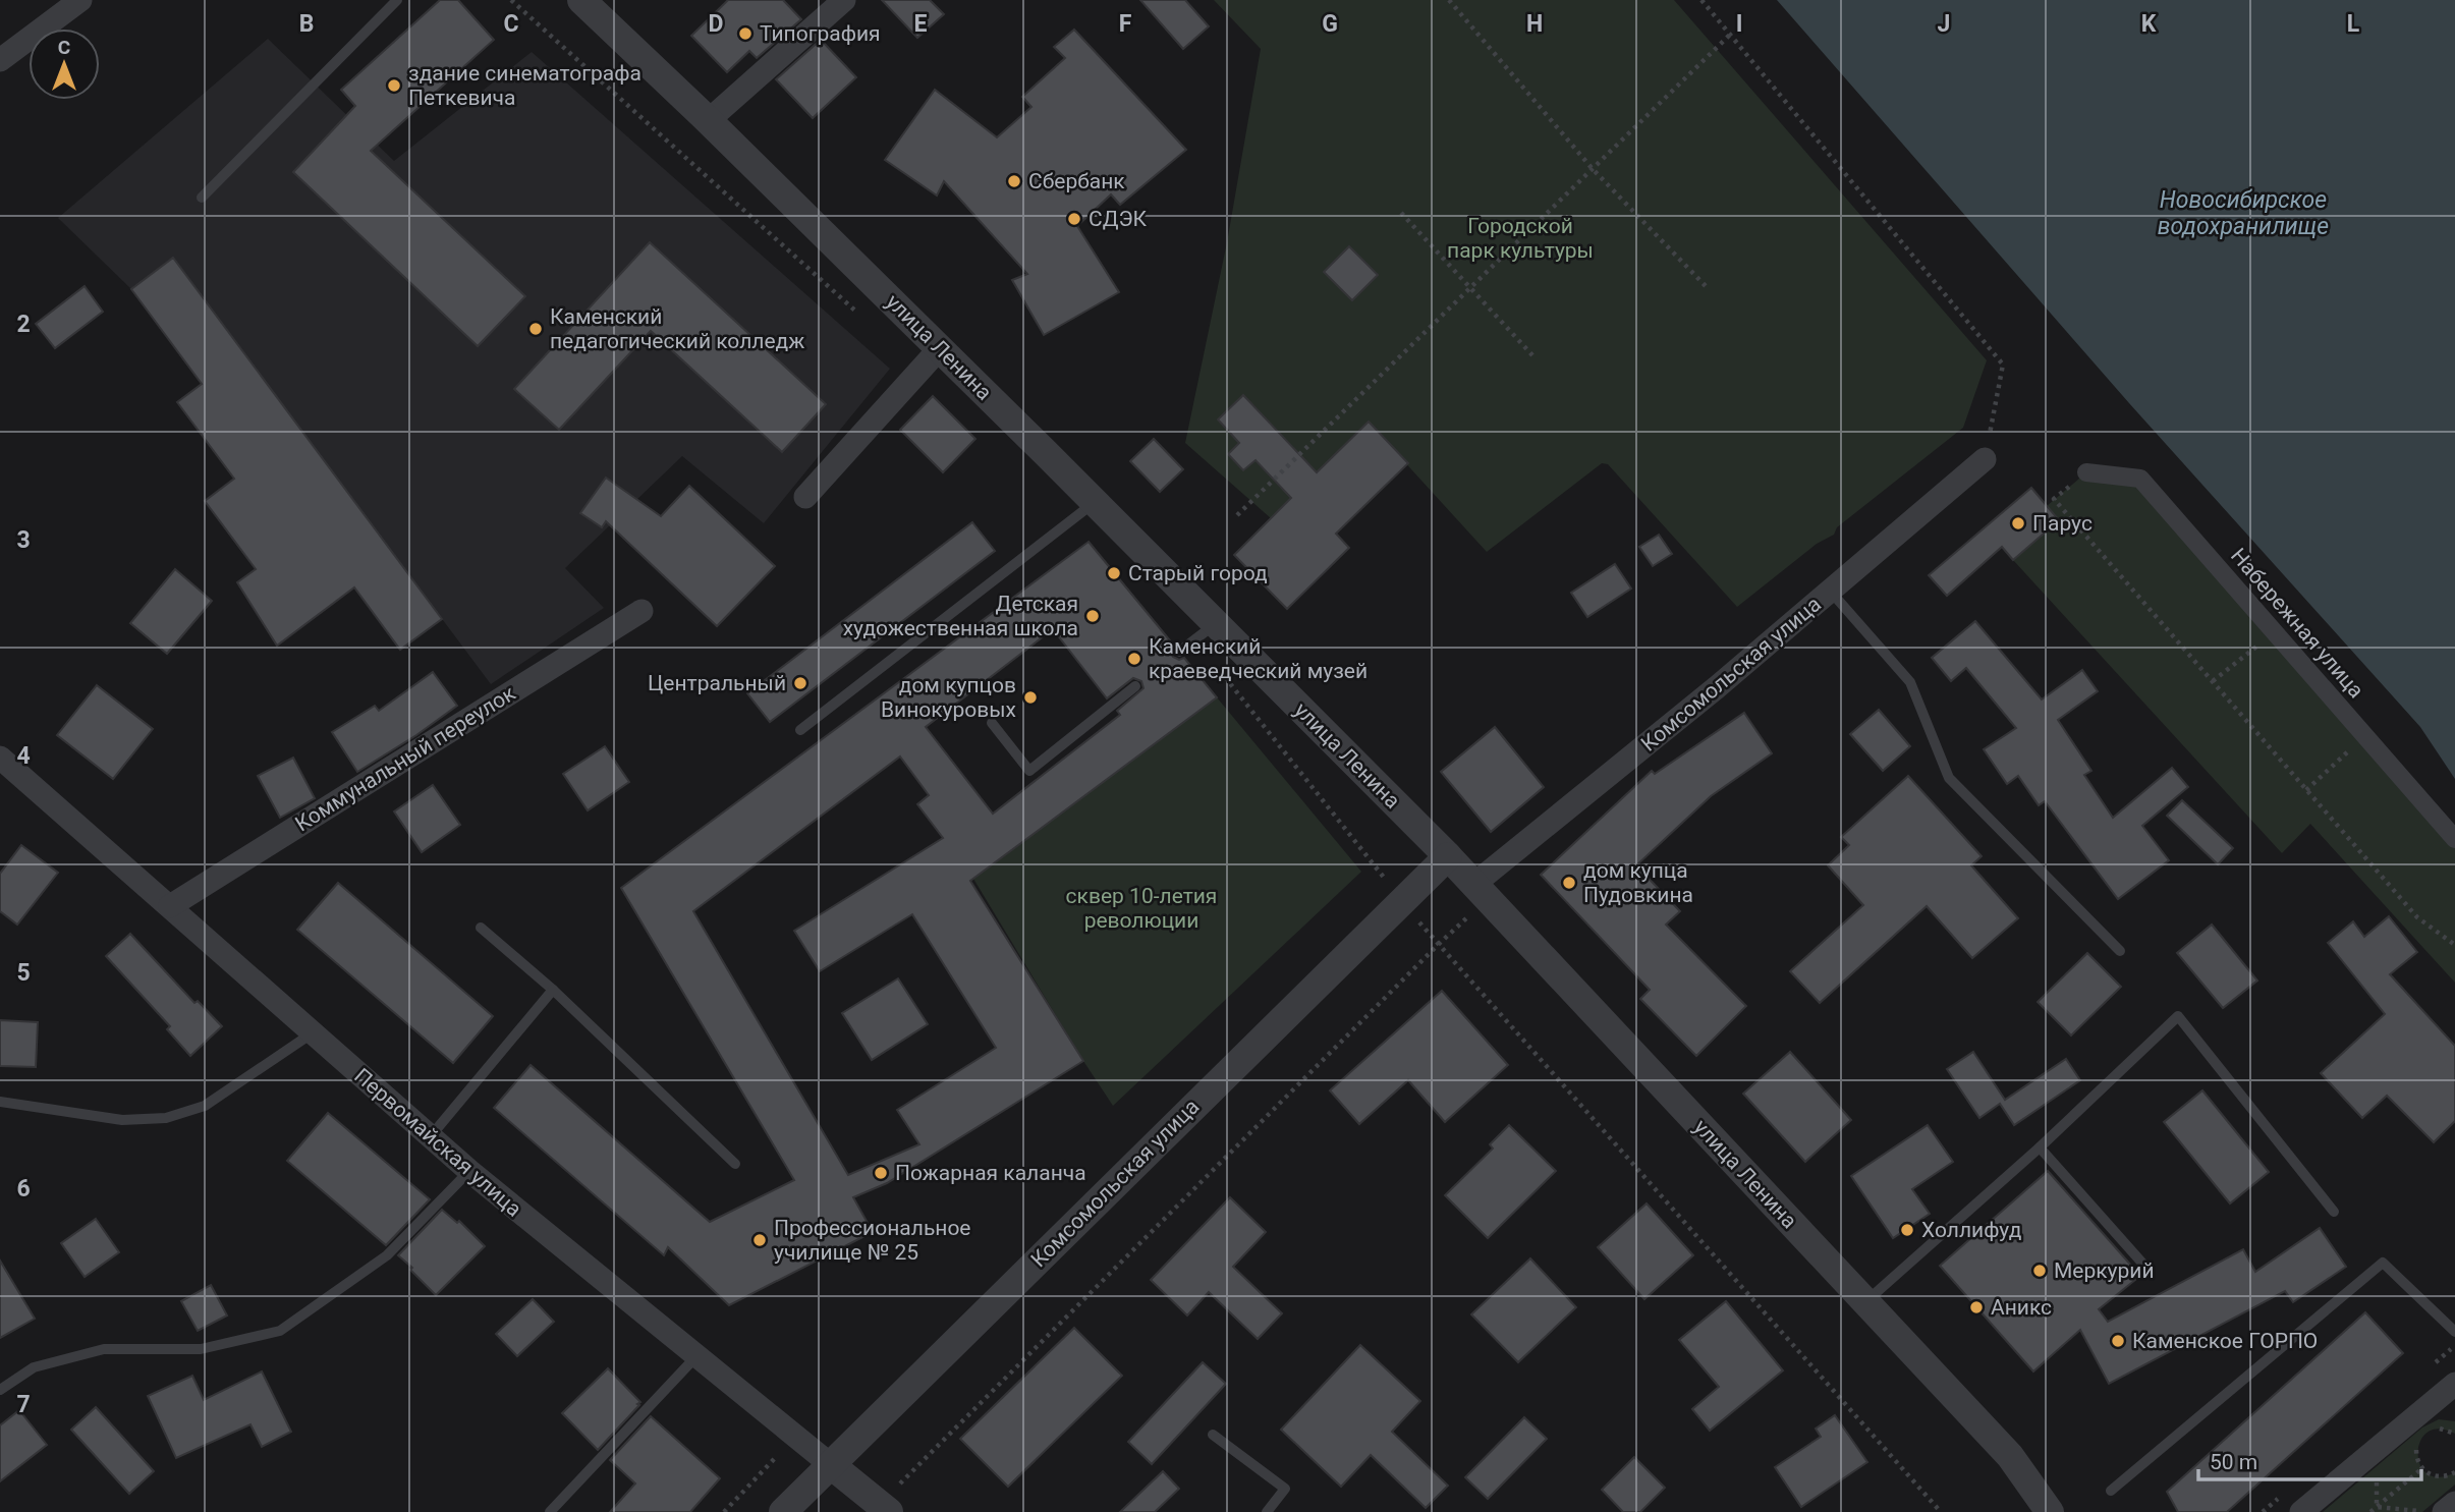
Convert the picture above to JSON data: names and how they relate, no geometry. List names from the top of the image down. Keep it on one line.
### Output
{"streets":{"street":["улица Ленина","Набережная улица","Комсомольская улица","Коммунальный переулок","Первомайская улица"]},"crossings":[["улица Ленина","Комсомольская улица"],["Комсомольская улица","Первомайская улица"],["Коммунальный переулок","Первомайская улица"]],"water":["Новосибирское водохранилище"],"parks":["Городской парк культуры","сквер 10-летия революции"],"places":["Типография","здание синематографа Петкевича","Сбербанк","СДЭК","Каменский педагогический колледж","Парус","Старый город","Детская художественная школа","Каменский краеведческий музей","Центральный","дом купцов Винокуровых","дом купца Пудовкина","Пожарная каланча","Холлифуд","Профессиональное училище № 25","Меркурий","Аникс","Каменское ГОРПО"],"scale_bar":"50 m","north":"top","grid":{"columns":["B","C","D","E","F","G","H","I","J","K","L"],"rows":["2","3","4","5","6","7"]}}
